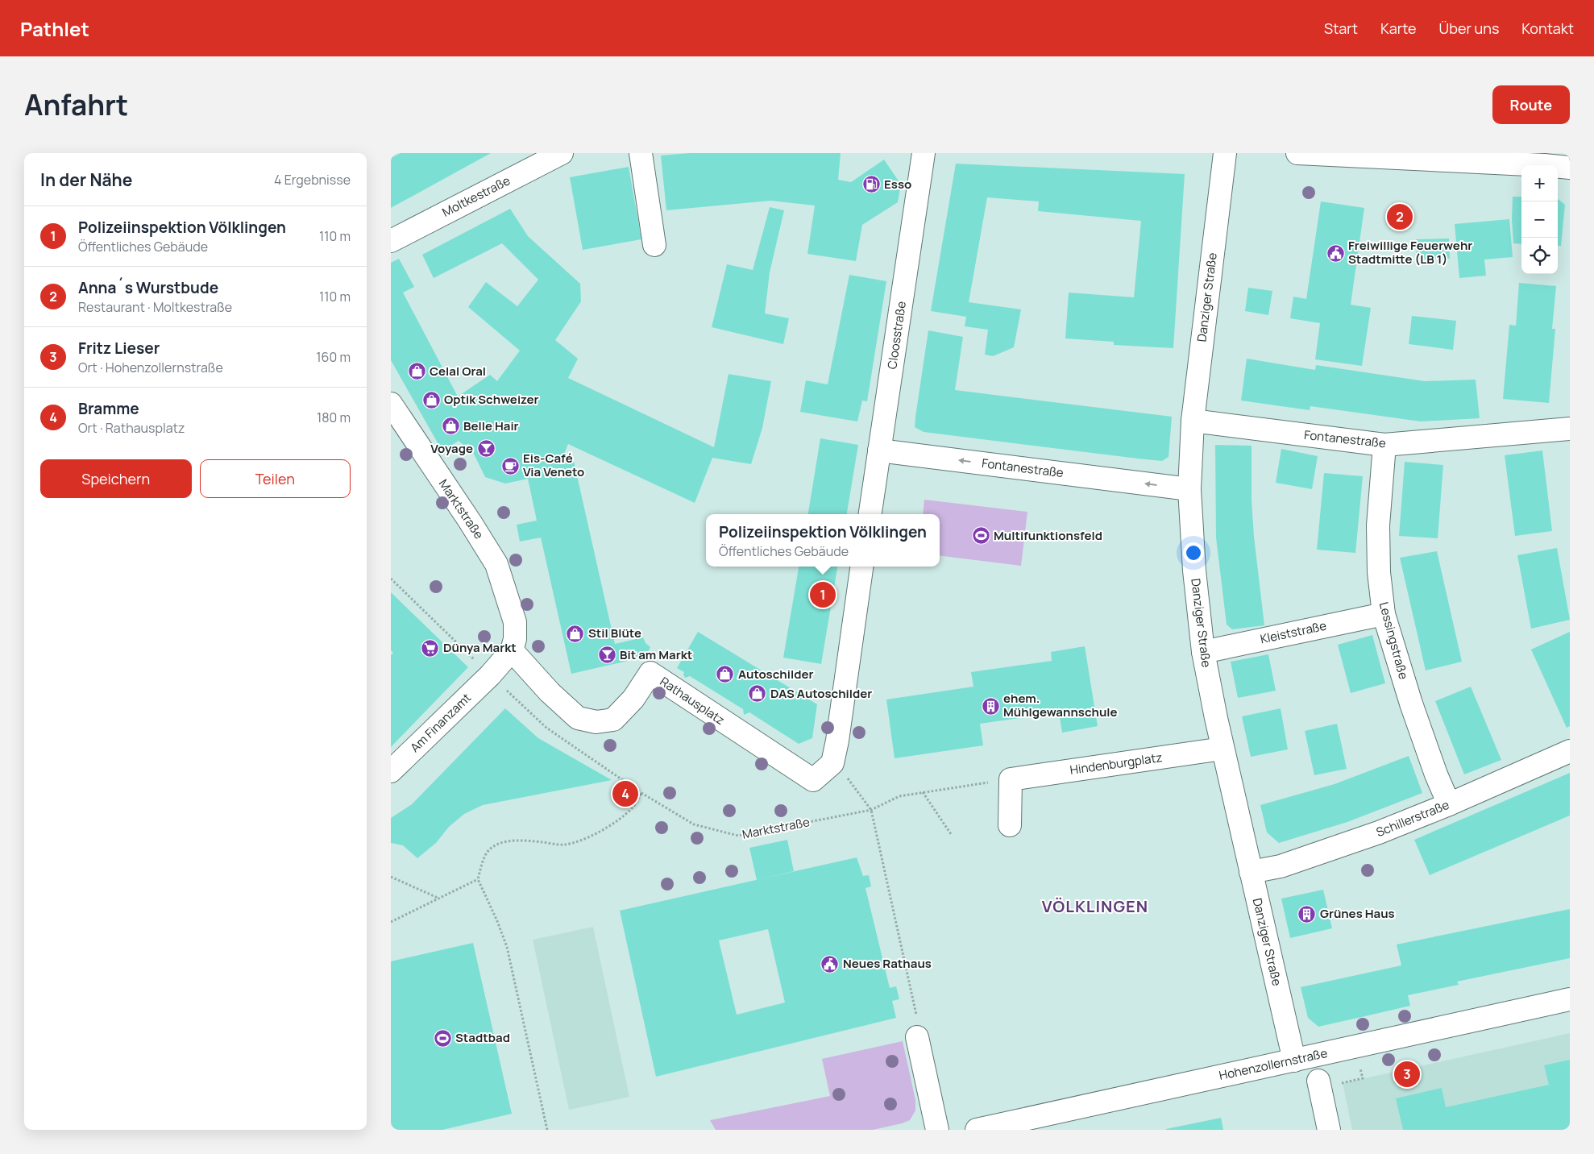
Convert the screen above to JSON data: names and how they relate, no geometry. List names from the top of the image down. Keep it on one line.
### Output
{"streets":{"street":["Moltkestraße","Danziger Straße","Cloosstraße","Fontanestraße","Marktstraße","Kleiststraße","Lessingstraße","Rathausplatz","Am Finanzamt","Hindenburgplatz","Schillerstraße","Hohenzollernstraße"]},"crossings":[["Danziger Straße","Fontanestraße"],["Danziger Straße","Kleiststraße"],["Danziger Straße","Hindenburgplatz"],["Danziger Straße","Schillerstraße"],["Danziger Straße","Hohenzollernstraße"],["Cloosstraße","Fontanestraße"],["Fontanestraße","Lessingstraße"],["Marktstraße","Rathausplatz"],["Marktstraße","Am Finanzamt"],["Marktstraße","Hindenburgplatz"],["Kleiststraße","Lessingstraße"],["Lessingstraße","Schillerstraße"],["Rathausplatz","Am Finanzamt"]],"one_way":["Fontanestraße"],"districts":["VÖLKLINGEN"],"places":{"fuel station":["Esso"],"public building":["Freiwillige Feuerwehr Stadtmitte (LB 1)","Neues Rathaus"],"shop":["Celal Oral","Optik Schweizer","Belle Hair","Stil Blüte","Autoschilder","DAS Autoschilder"],"bar":["Voyage","Bit am Markt"],"cafe":["Eis-Café Via Veneto"],"sports":["Multifunktionsfeld","Stadtbad"],"supermarket":["Dünya Markt"],"building":["ehem. Mühlgewannschule","Grünes Haus"]},"page":{"header":"Pathlet","nav":["Start","Karte","Über uns","Kontakt"],"title":"Anfahrt","buttons":["Route",["Speichern","Teilen"]],"heading":["In der Nähe","4 Ergebnisse"],"map_buttons":["+","−"],"pins":["2","1","4","3"],"list":[{"mark":"1","name":"Polizeiinspektion Völklingen","note":"Öffentliches Gebäude","value":"110 m"},{"mark":"2","name":"Anna´s Wurstbude","note":"Restaurant · Moltkestraße","value":"110 m"},{"mark":"3","name":"Fritz Lieser","note":"Ort · Hohenzollernstraße","value":"160 m"},{"mark":"4","name":"Bramme","note":"Ort · Rathausplatz","value":"180 m"}],"popup":["Polizeiinspektion Völklingen","Öffentliches Gebäude"]}}
